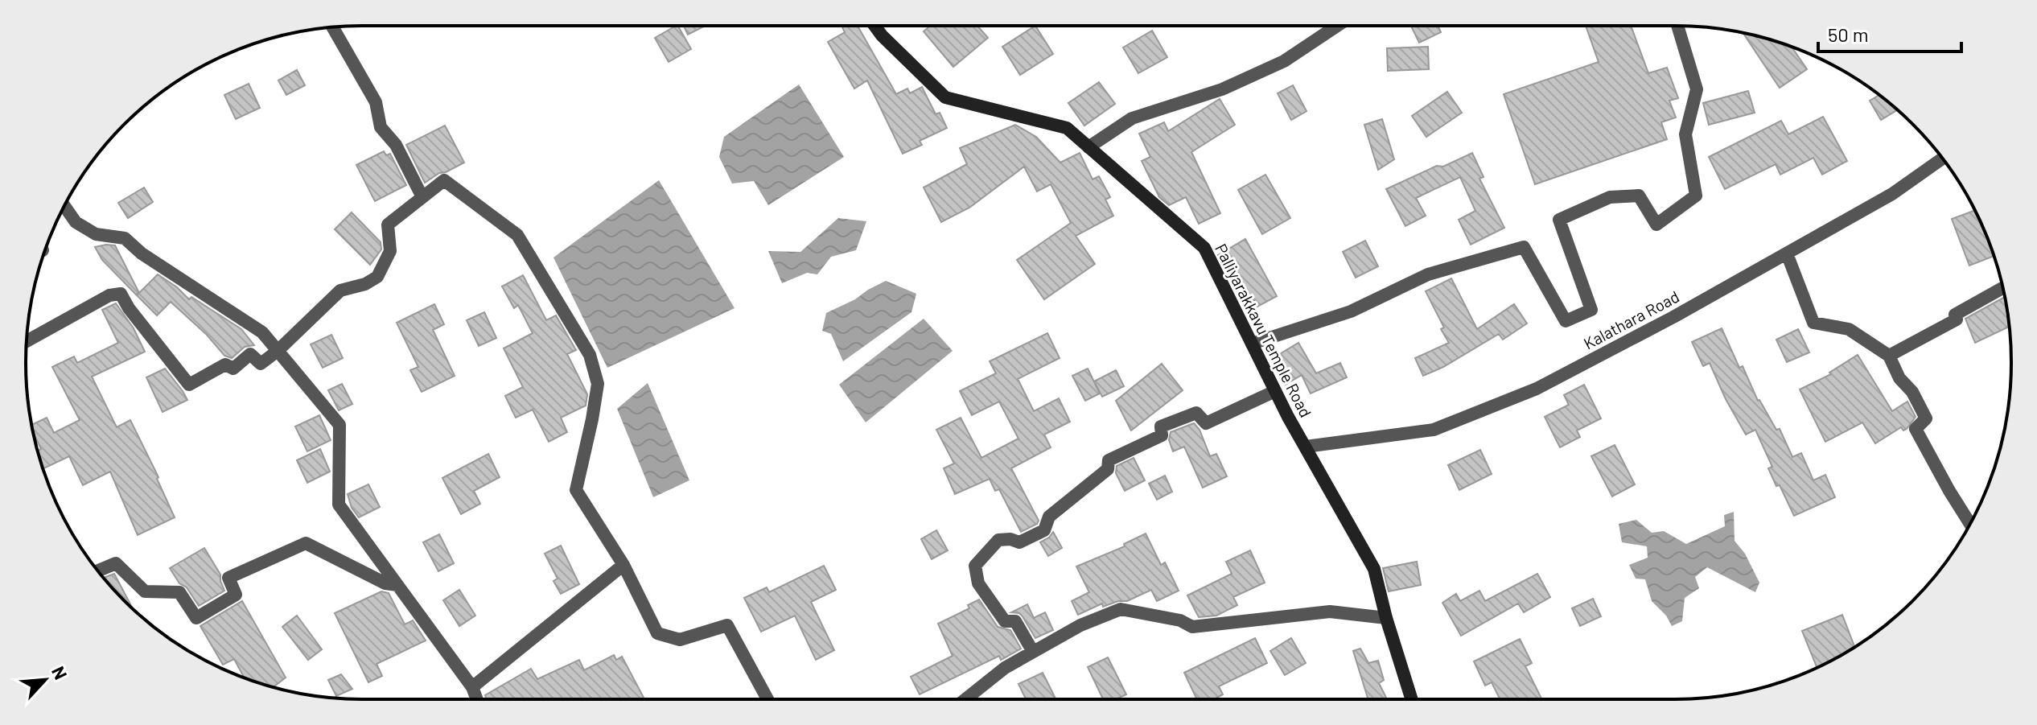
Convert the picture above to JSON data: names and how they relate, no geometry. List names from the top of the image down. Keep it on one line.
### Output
{"streets":{"street":["Kalathara Road","Palliyarakkavu Temple Road"]},"crossings":[["Kalathara Road","Palliyarakkavu Temple Road"]],"scale_bar":"50 m","north":"top right"}
